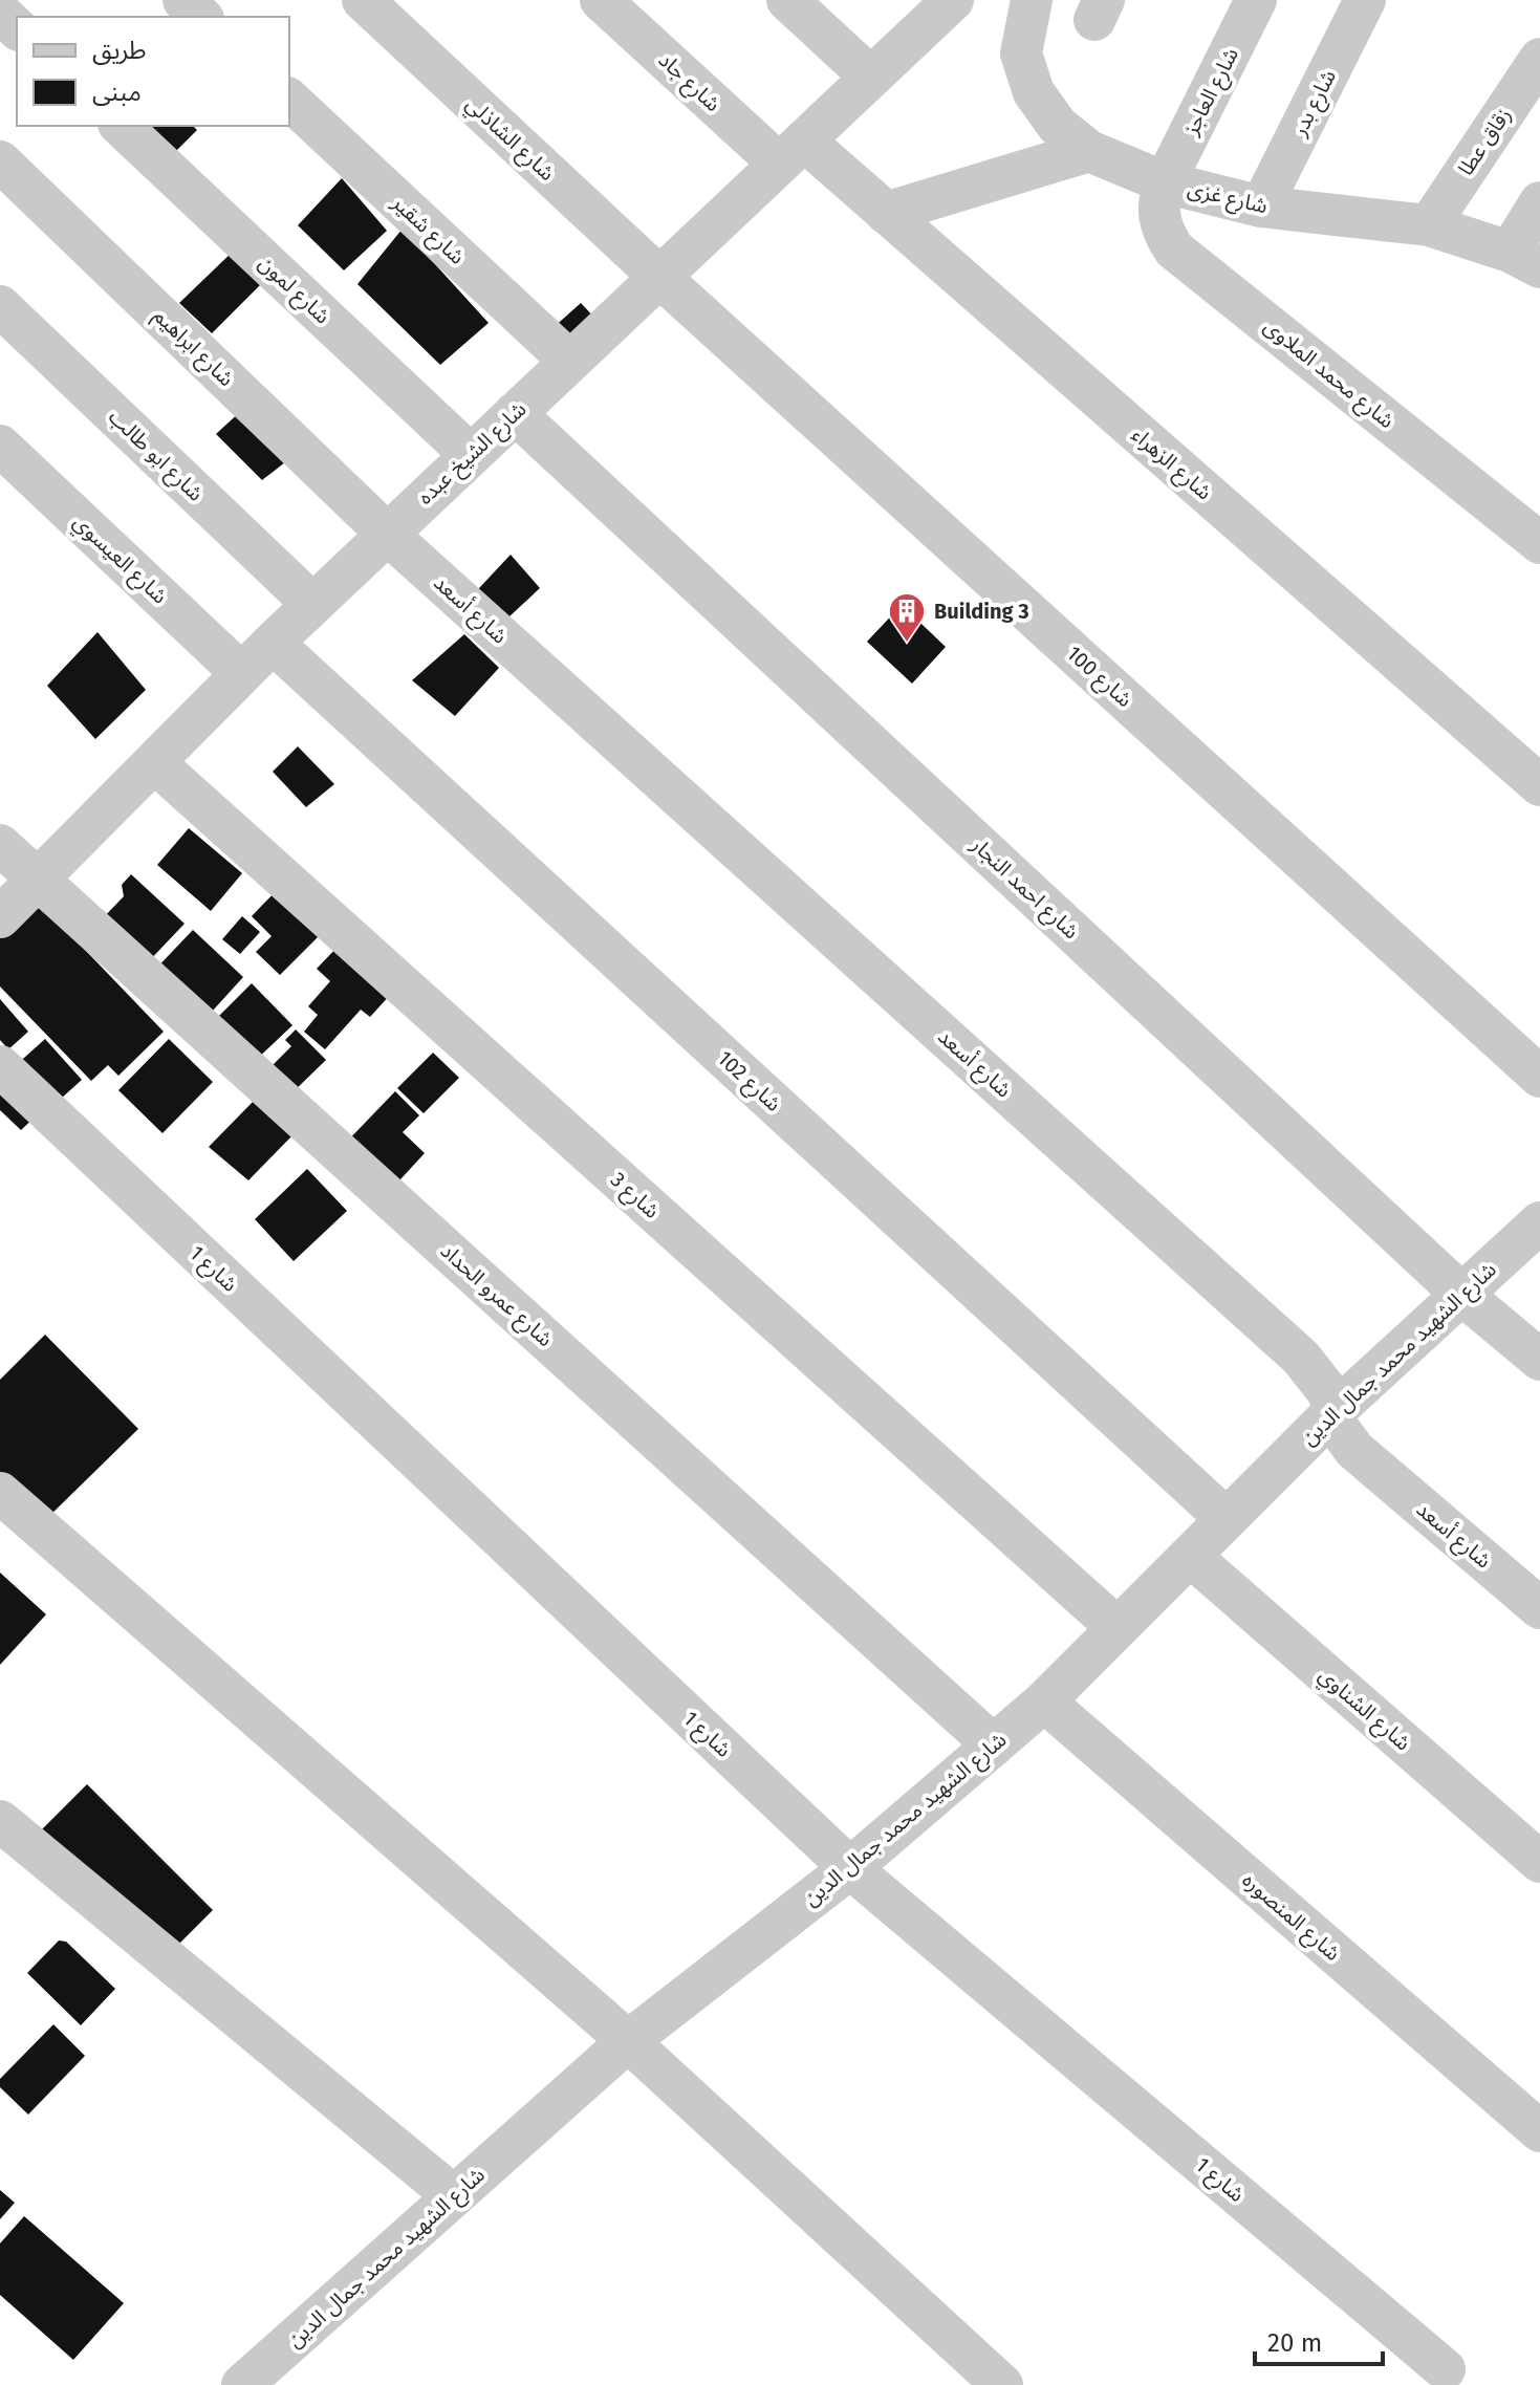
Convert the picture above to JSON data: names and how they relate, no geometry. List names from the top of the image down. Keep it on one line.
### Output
{"streets":{"street":["شارع جاد","شارع العاجز","شارع بدر","شارع الشاذلي","زقاق عطا","شارع غزى","شارع شقير","شارع لمون","شارع ابراهيم","شارع محمد الملاوى","شارع الشيخ عبده","شارع ابو طالب","شارع الزهراء","شارع العيسوي","شارع أسعد","شارع 100","شارع احمد النجار","شارع 102","شارع 3","شارع 1","شارع عمرو الحداد","شارع الشهيد محمد جمال الدين","شارع الشناوي","شارع المنصوره"]},"crossings":[["شارع جاد","شارع الشيخ عبده"],["شارع جاد","شارع الزهراء"],["شارع العاجز","شارع غزى"],["شارع العاجز","شارع محمد الملاوى"],["شارع بدر","شارع غزى"],["شارع الشاذلي","شارع الشيخ عبده"],["شارع الشاذلي","شارع 100"],["زقاق عطا","شارع غزى"],["شارع غزى","شارع محمد الملاوى"],["شارع شقير","شارع الشيخ عبده"],["شارع لمون","شارع الشيخ عبده"],["شارع ابراهيم","شارع الشيخ عبده"],["شارع ابراهيم","شارع أسعد"],["شارع الشيخ عبده","شارع ابو طالب"],["شارع الشيخ عبده","شارع الزهراء"],["شارع الشيخ عبده","شارع العيسوي"],["شارع الشيخ عبده","شارع أسعد"],["شارع الشيخ عبده","شارع 100"],["شارع الشيخ عبده","شارع احمد النجار"],["شارع الشيخ عبده","شارع 102"],["شارع الشيخ عبده","شارع 3"],["شارع الشيخ عبده","شارع عمرو الحداد"],["شارع أسعد","شارع الشهيد محمد جمال الدين"],["شارع احمد النجار","شارع الشهيد محمد جمال الدين"],["شارع 102","شارع الشهيد محمد جمال الدين"],["شارع 3","شارع الشهيد محمد جمال الدين"],["شارع 1","شارع الشهيد محمد جمال الدين"],["شارع عمرو الحداد","شارع الشهيد محمد جمال الدين"],["شارع الشهيد محمد جمال الدين","شارع الشناوي"],["شارع الشهيد محمد جمال الدين","شارع المنصوره"]],"places":{"building":["Building 3"]},"legend":["طريق","مبنى"],"scale_bar":"20 m"}
